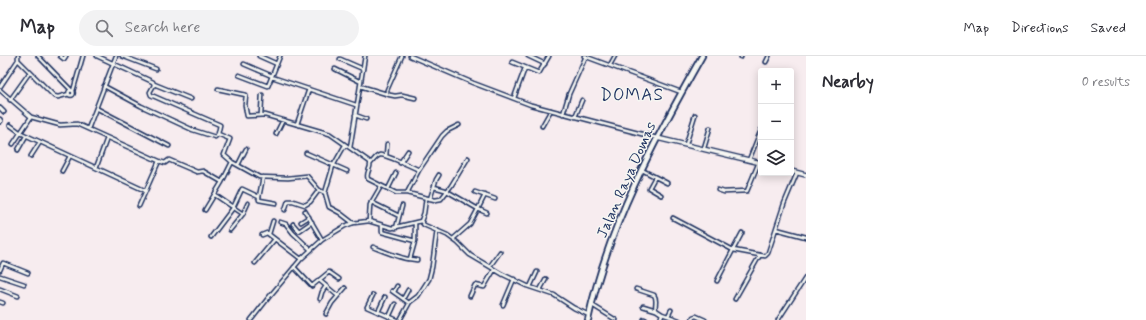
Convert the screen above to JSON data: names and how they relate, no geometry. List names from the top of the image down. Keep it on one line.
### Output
{"streets":{"highway":["Jalan Raya Domas"]},"districts":["DOMAS"],"page":{"header":"Map","search":"Search here","nav":["Map","Directions","Saved"],"heading":["Nearby","0 results"],"map_buttons":["+","−"]}}
